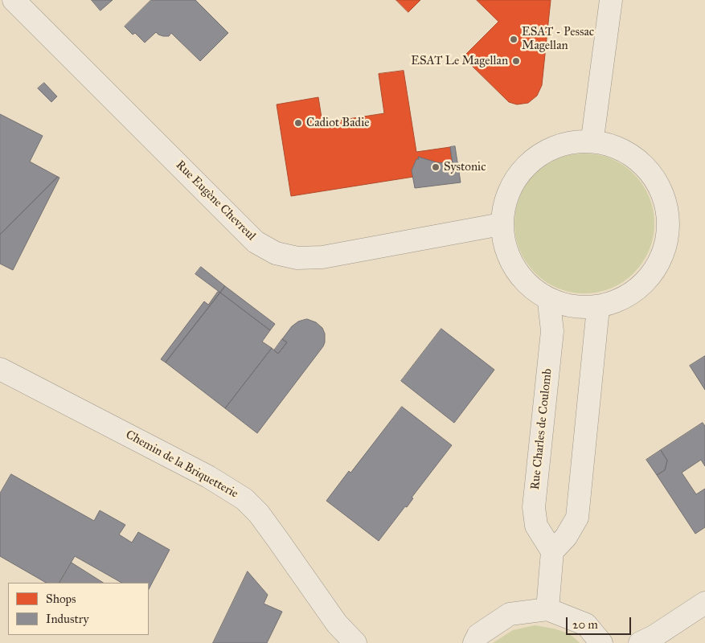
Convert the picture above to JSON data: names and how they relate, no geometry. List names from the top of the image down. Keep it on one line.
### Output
{"streets":{"street":["Rue Eugène Chevreul","Rue Charles de Coulomb","Chemin de la Briquetterie"]},"places":["ESAT - Pessac Magellan","ESAT Le Magellan","Cadiot Badie","Systonic"],"legend":["Shops","Industry"],"scale_bar":"20 m"}
